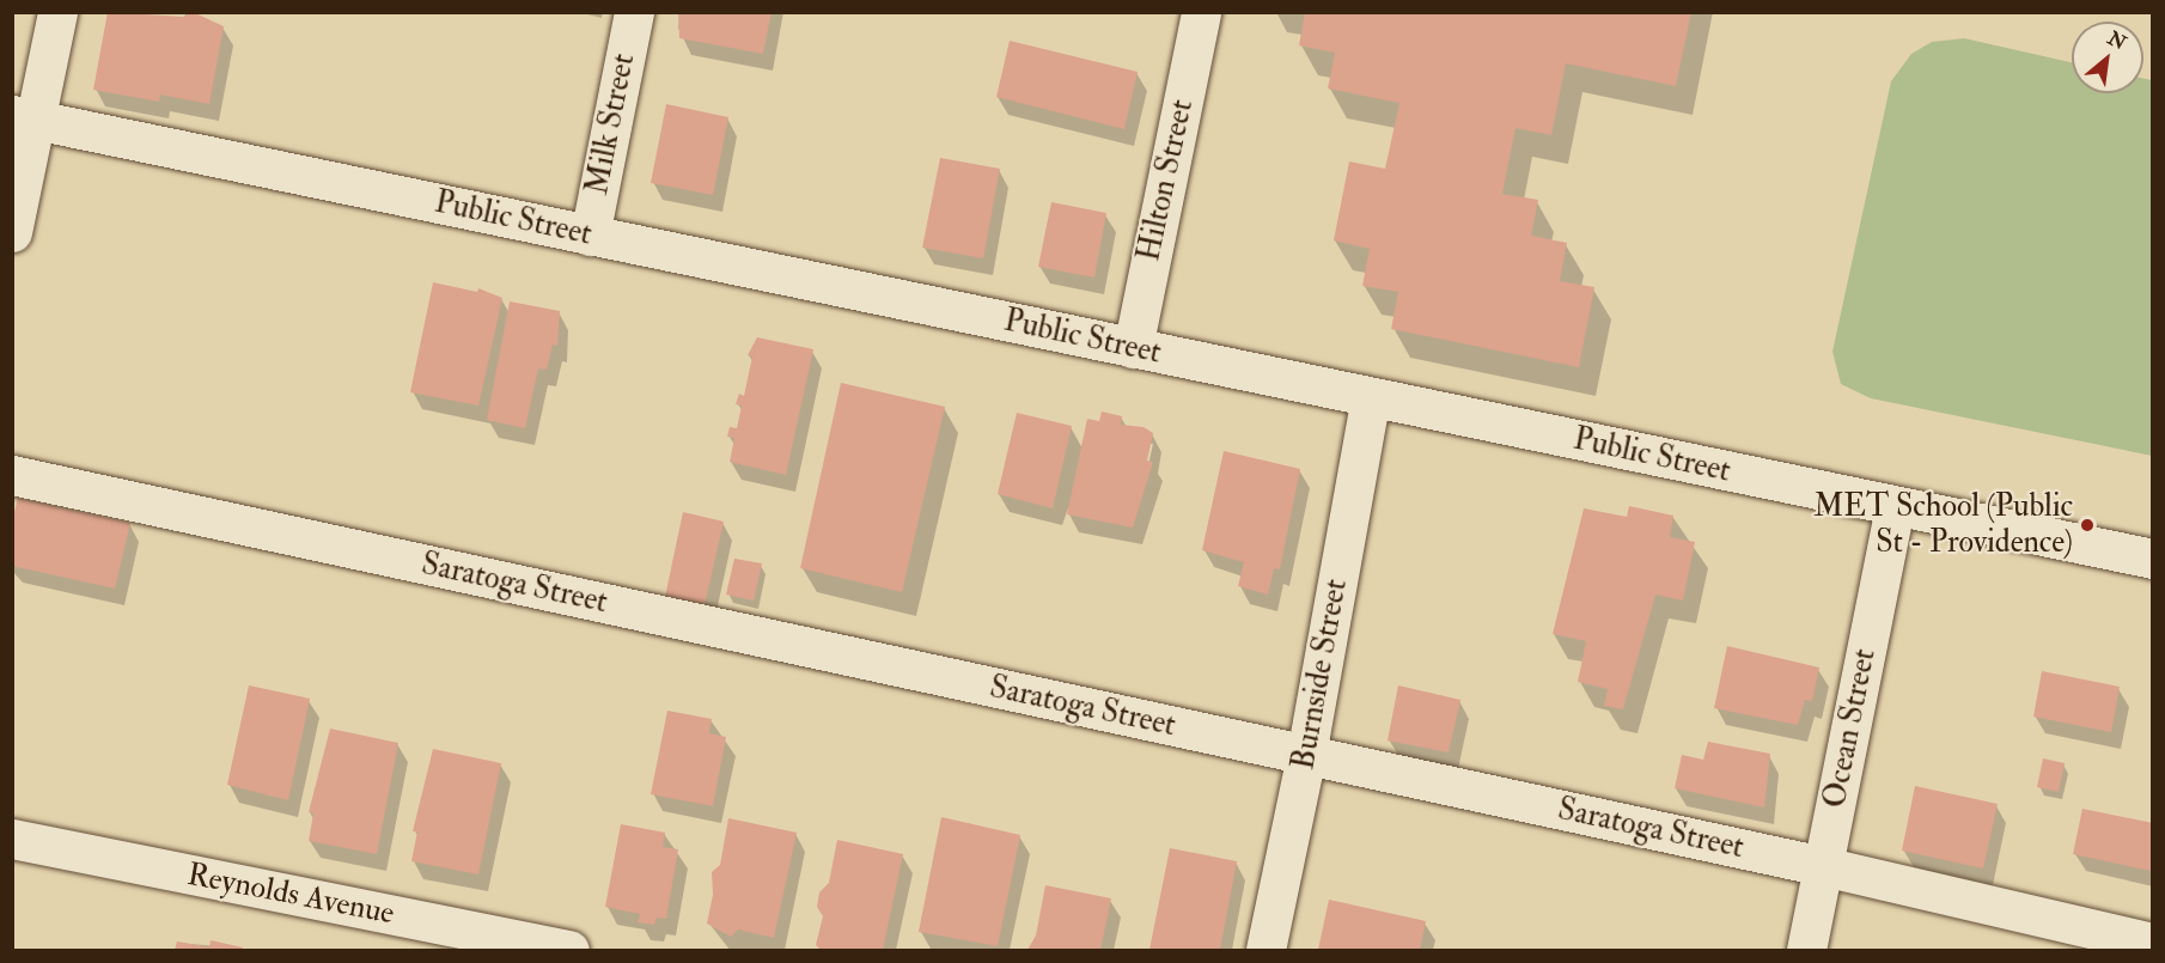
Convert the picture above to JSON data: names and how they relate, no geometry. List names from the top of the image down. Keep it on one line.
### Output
{"streets":{"street":["Milk Street","Hilton Street","Public Street","Saratoga Street","Burnside Street","Ocean Street","Reynolds Avenue"]},"crossings":[["Milk Street","Public Street"],["Hilton Street","Public Street"],["Public Street","Burnside Street"],["Public Street","Ocean Street"],["Saratoga Street","Burnside Street"],["Saratoga Street","Ocean Street"]],"places":["MET School (Public St - Providence)"],"north":"top right"}
